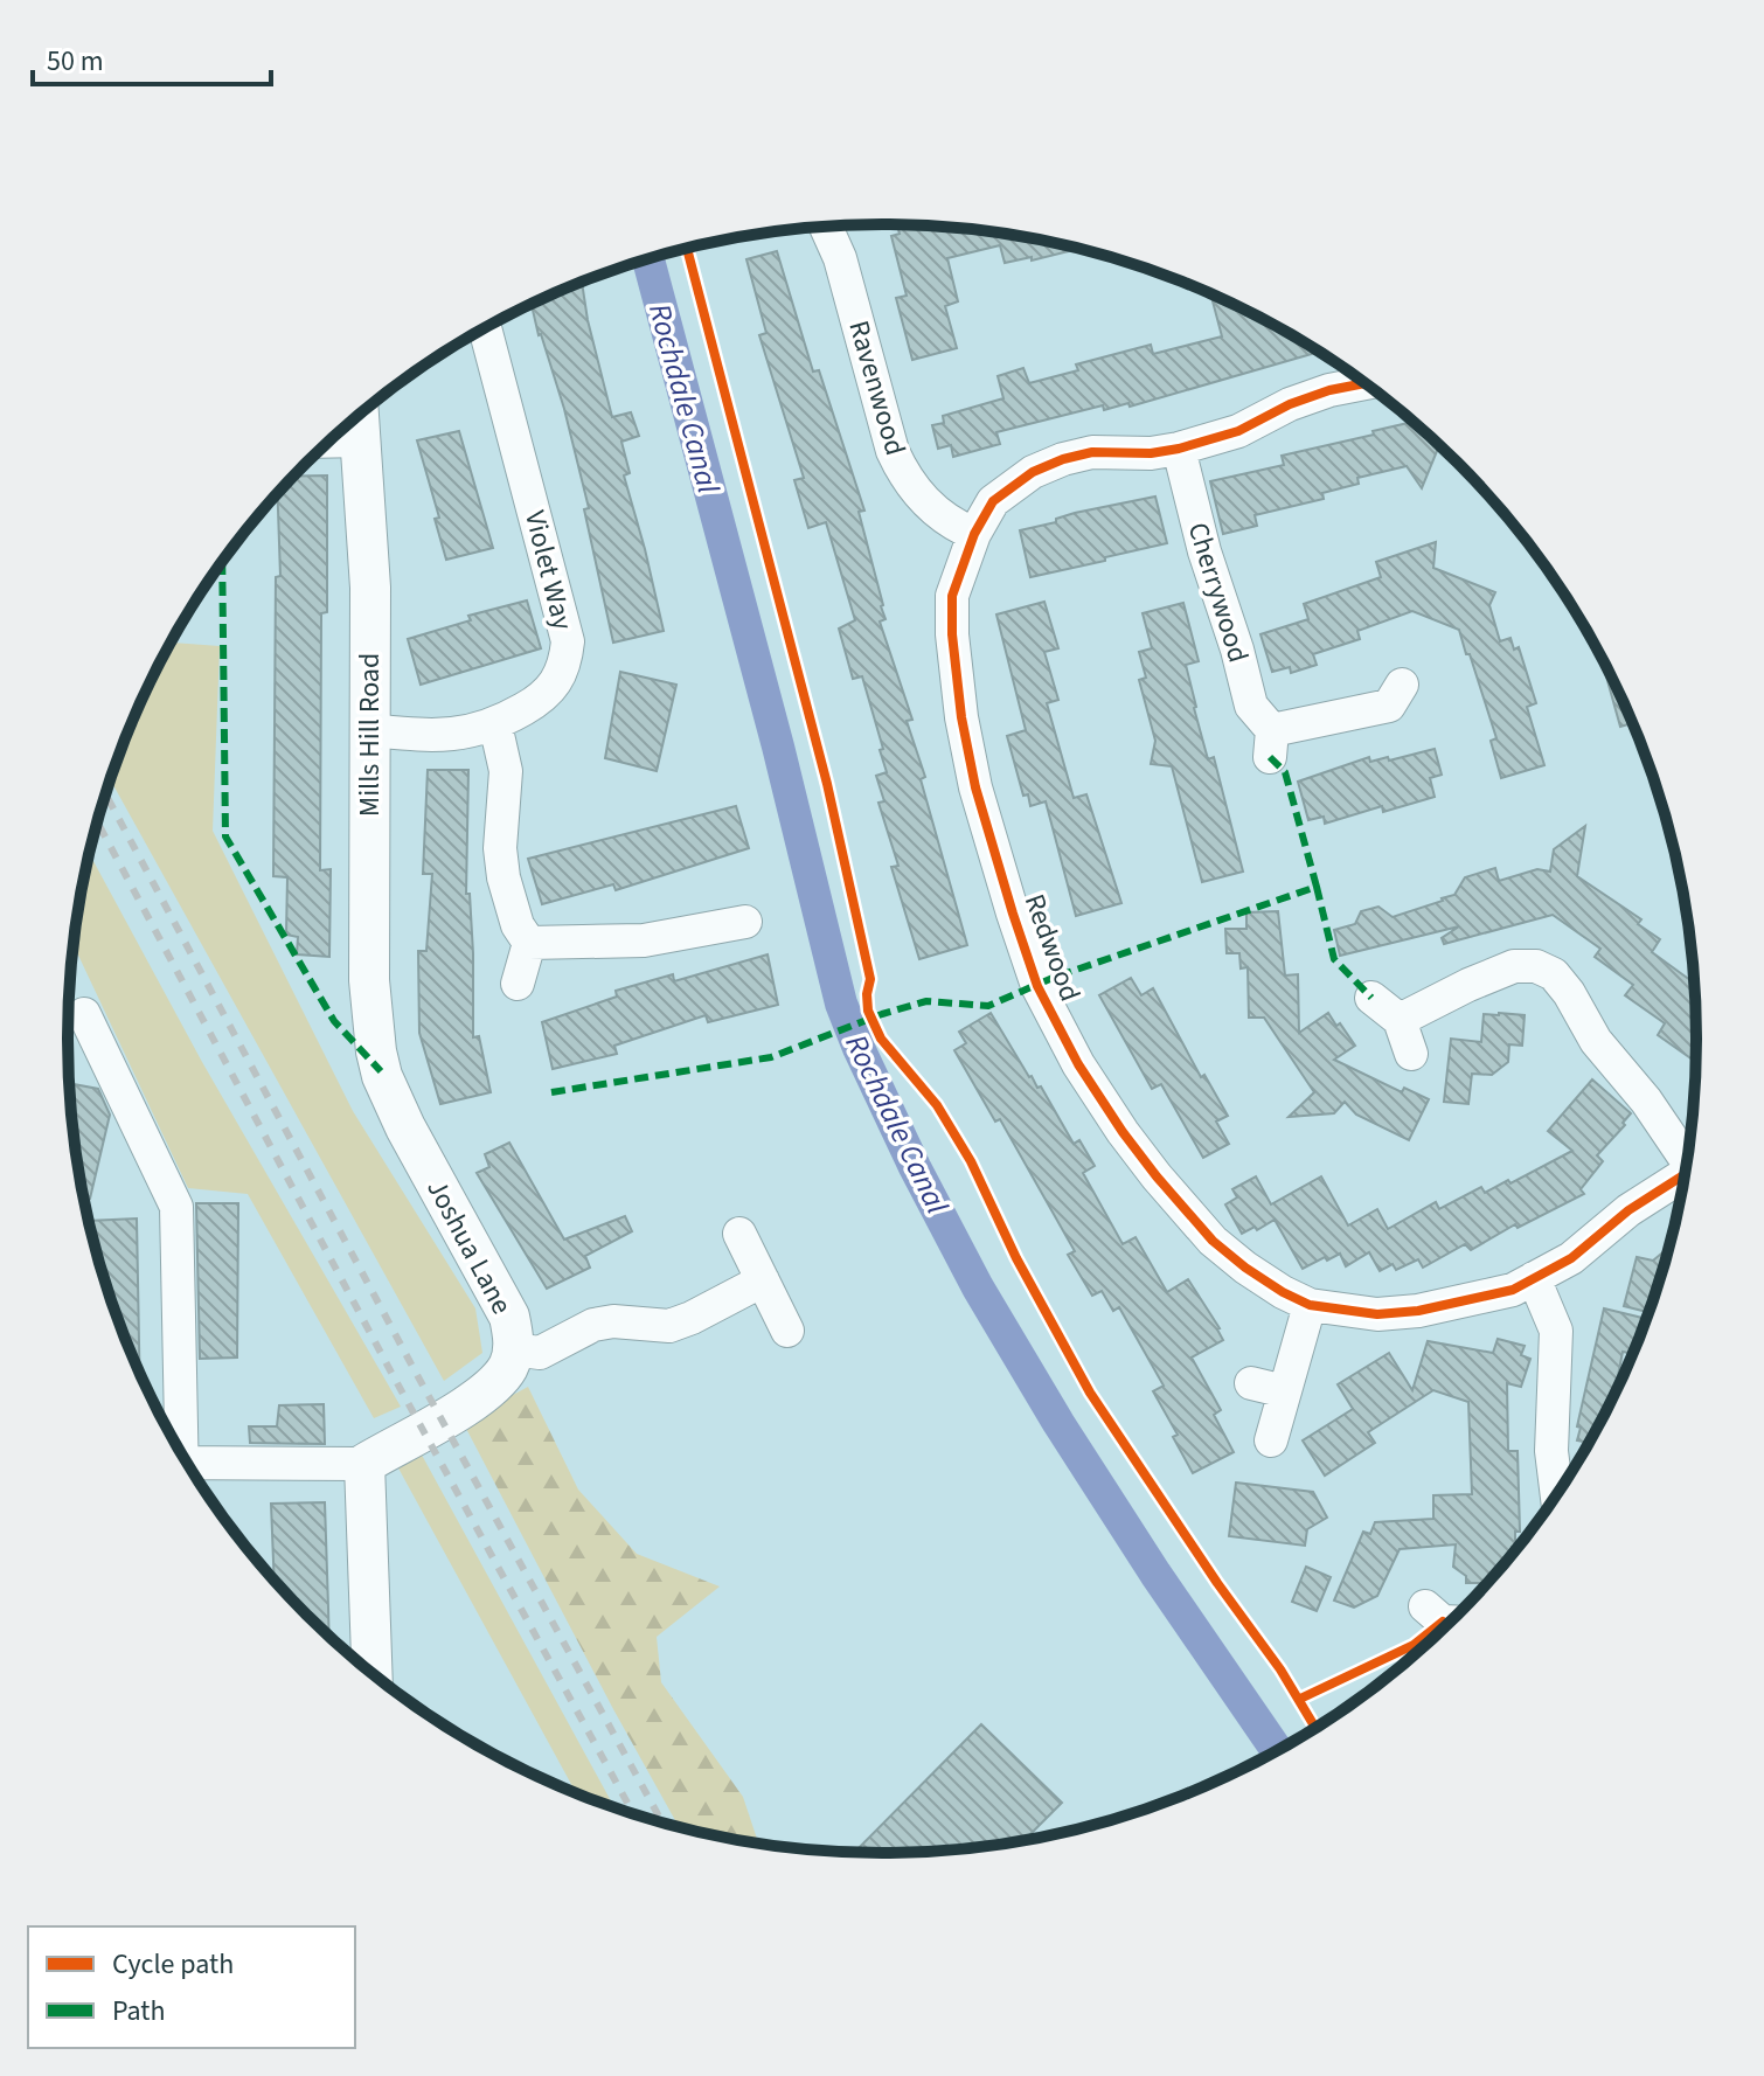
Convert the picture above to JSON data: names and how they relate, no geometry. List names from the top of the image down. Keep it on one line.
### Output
{"streets":{"street":["Ravenwood","Violet Way","Cherrywood","Mills Hill Road","Redwood","Joshua Lane"]},"crossings":[["Ravenwood","Redwood"],["Violet Way","Mills Hill Road"],["Cherrywood","Redwood"],["Mills Hill Road","Joshua Lane"]],"water":["Rochdale Canal"],"legend":["Cycle path","Path"],"scale_bar":"50 m"}
